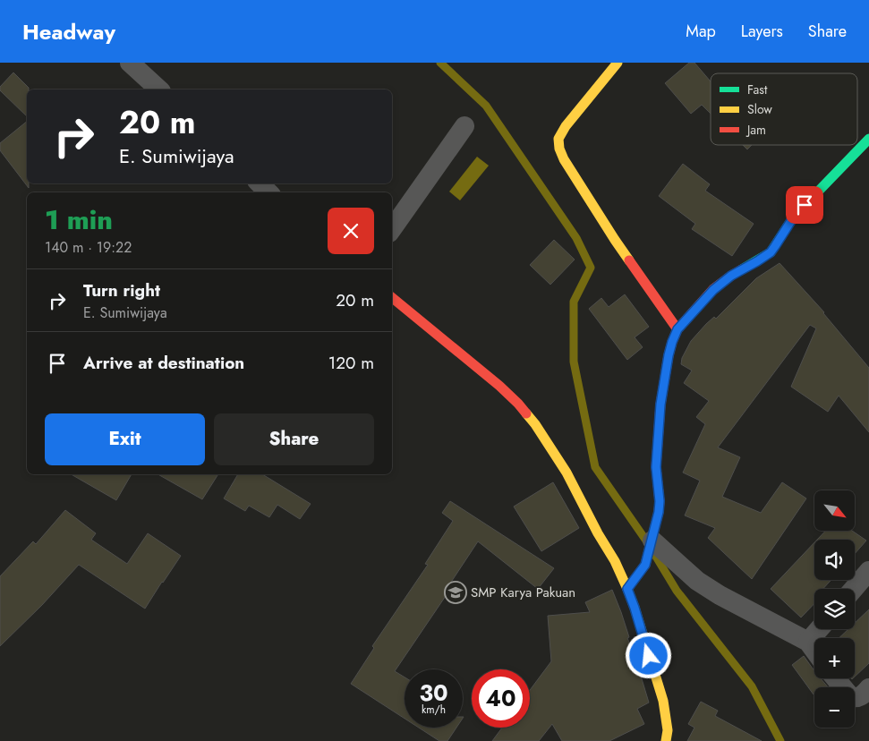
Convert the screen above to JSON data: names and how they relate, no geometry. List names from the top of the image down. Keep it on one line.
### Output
{"places":{"school or university":["SMP Karya Pakuan"]},"legend":["Fast","Slow","Jam"],"north":"bottom right","page":{"header":"Headway","nav":["Map","Layers","Share"],"turn":["20 m","E. Sumiwijaya"],"heading":["1 min","140 m · 19:22"],"list":[{"name":"Turn right","note":"E. Sumiwijaya","value":"20 m"},{"name":"Arrive at destination","value":"120 m"}],"buttons":["Exit","Share"],"map_buttons":["+","−"],"speed":"30 km/h","limit":"40"}}
